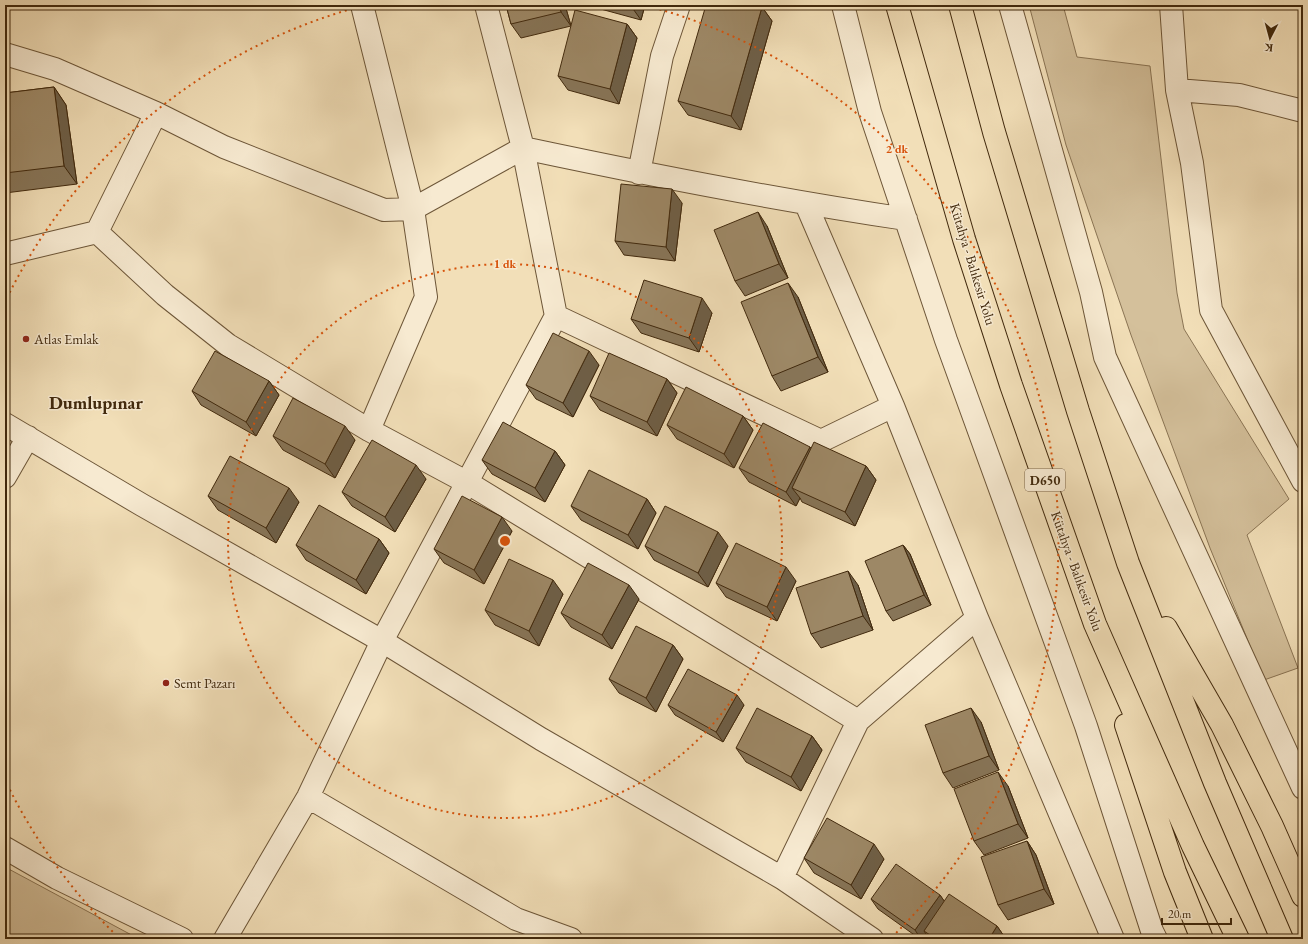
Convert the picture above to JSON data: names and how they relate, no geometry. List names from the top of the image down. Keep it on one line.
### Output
{"streets":{"highway":["Kütahya - Balıkesir Yolu","D650"]},"districts":["Dumlupınar"],"places":["Atlas Emlak","Semt Pazarı"],"scale_bar":"20 m","north":"bottom","rings":["2 dk","1 dk"]}
